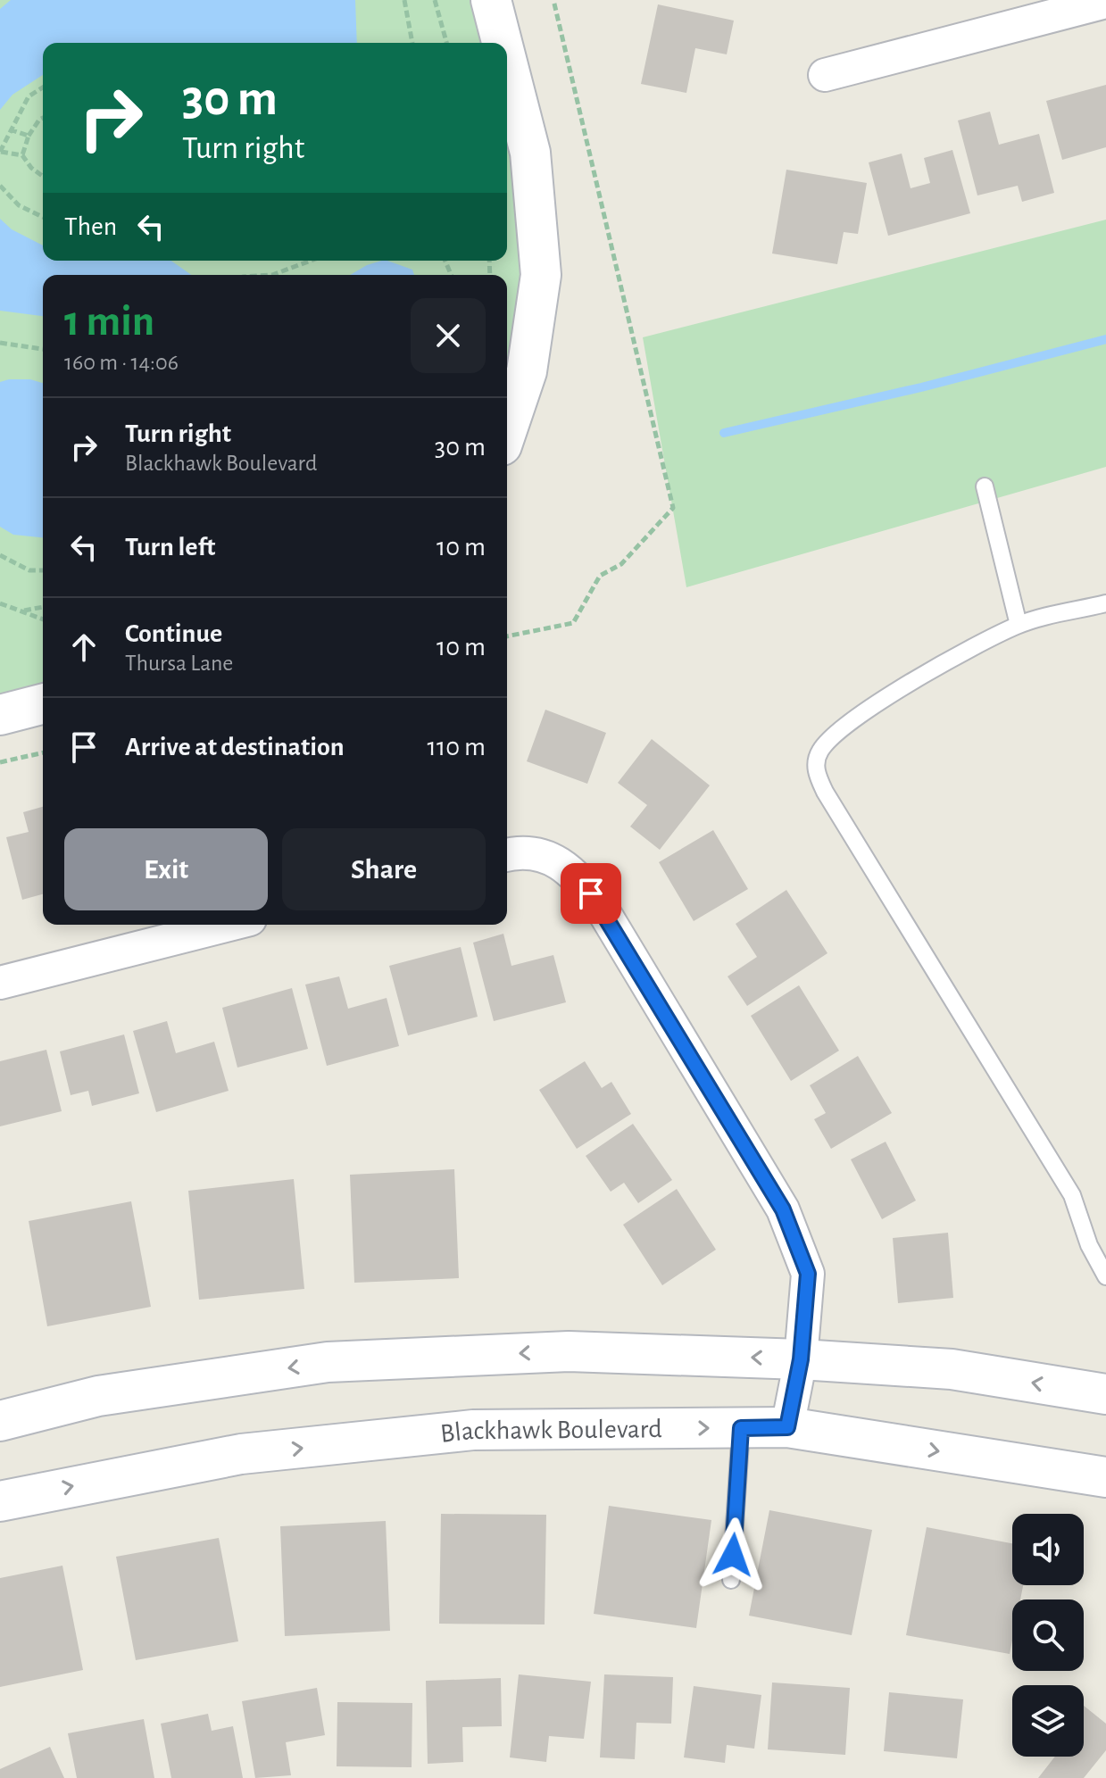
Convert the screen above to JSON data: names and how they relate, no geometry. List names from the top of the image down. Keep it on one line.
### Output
{"streets":{"main road":["Blackhawk Boulevard"]},"page":{"turn":["30 m","Turn right"],"then":"Then","heading":["1 min","160 m · 14:06"],"list":[{"name":"Turn right","note":"Blackhawk Boulevard","value":"30 m"},{"name":"Turn left","value":"10 m"},{"name":"Continue","note":"Thursa Lane","value":"10 m"},{"name":"Arrive at destination","value":"110 m"}],"buttons":["Exit","Share"]}}
